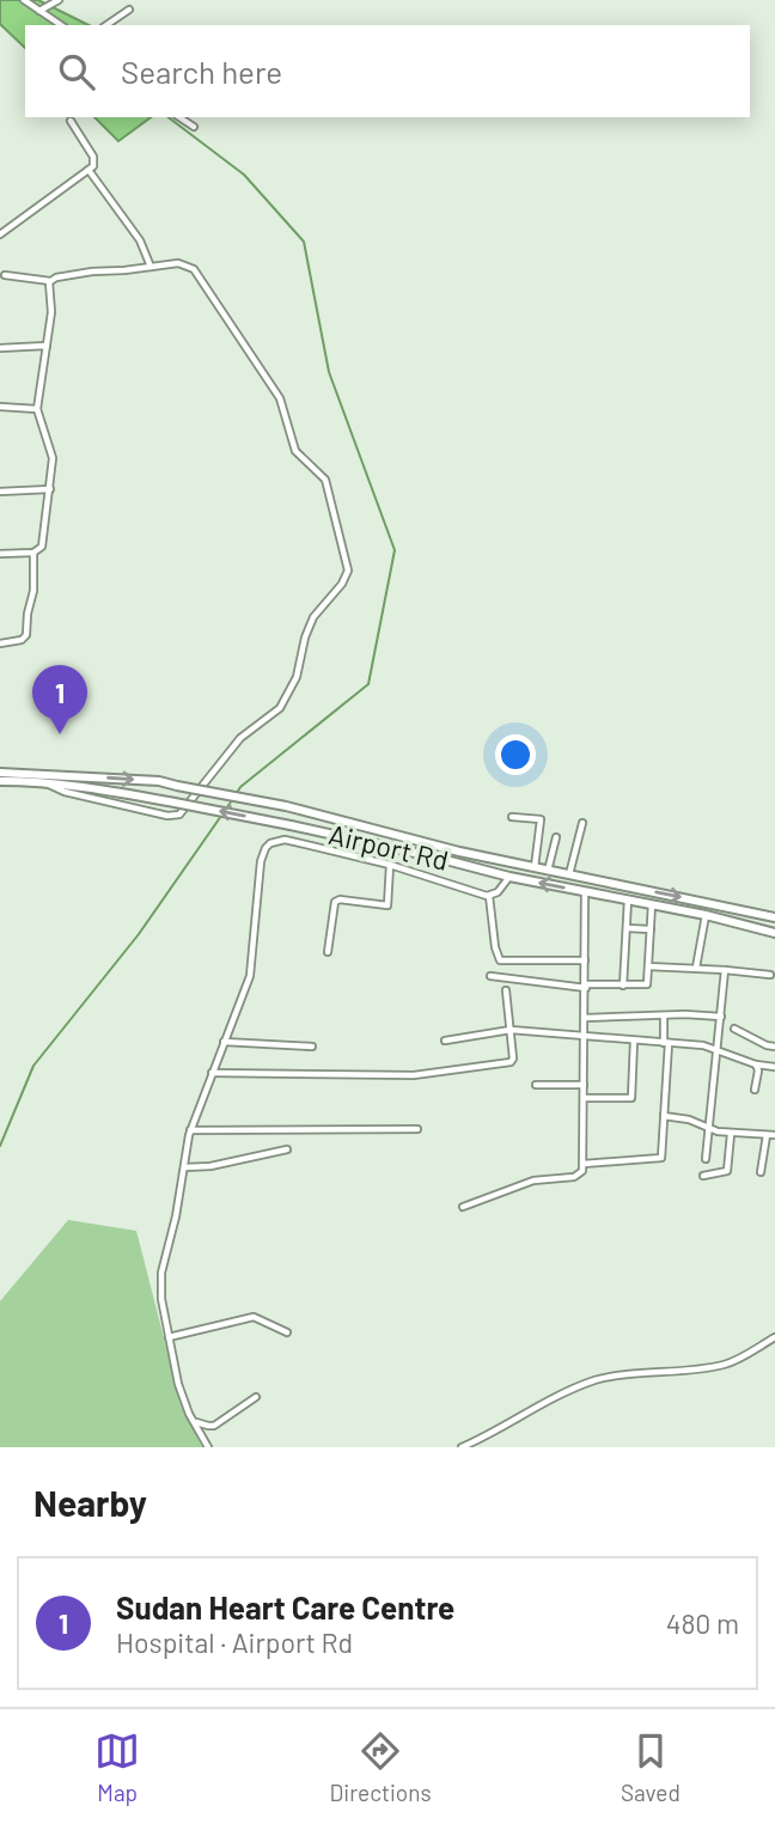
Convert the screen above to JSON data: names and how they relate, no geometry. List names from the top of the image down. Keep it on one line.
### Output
{"streets":{"main road":["Airport Rd"]},"page":{"search":"Search here","pins":"1","heading":"Nearby","list":[{"mark":"1","name":"Sudan Heart Care Centre","note":"Hospital · Airport Rd","value":"480 m"}],"nav":["Map","Directions","Saved"]}}
